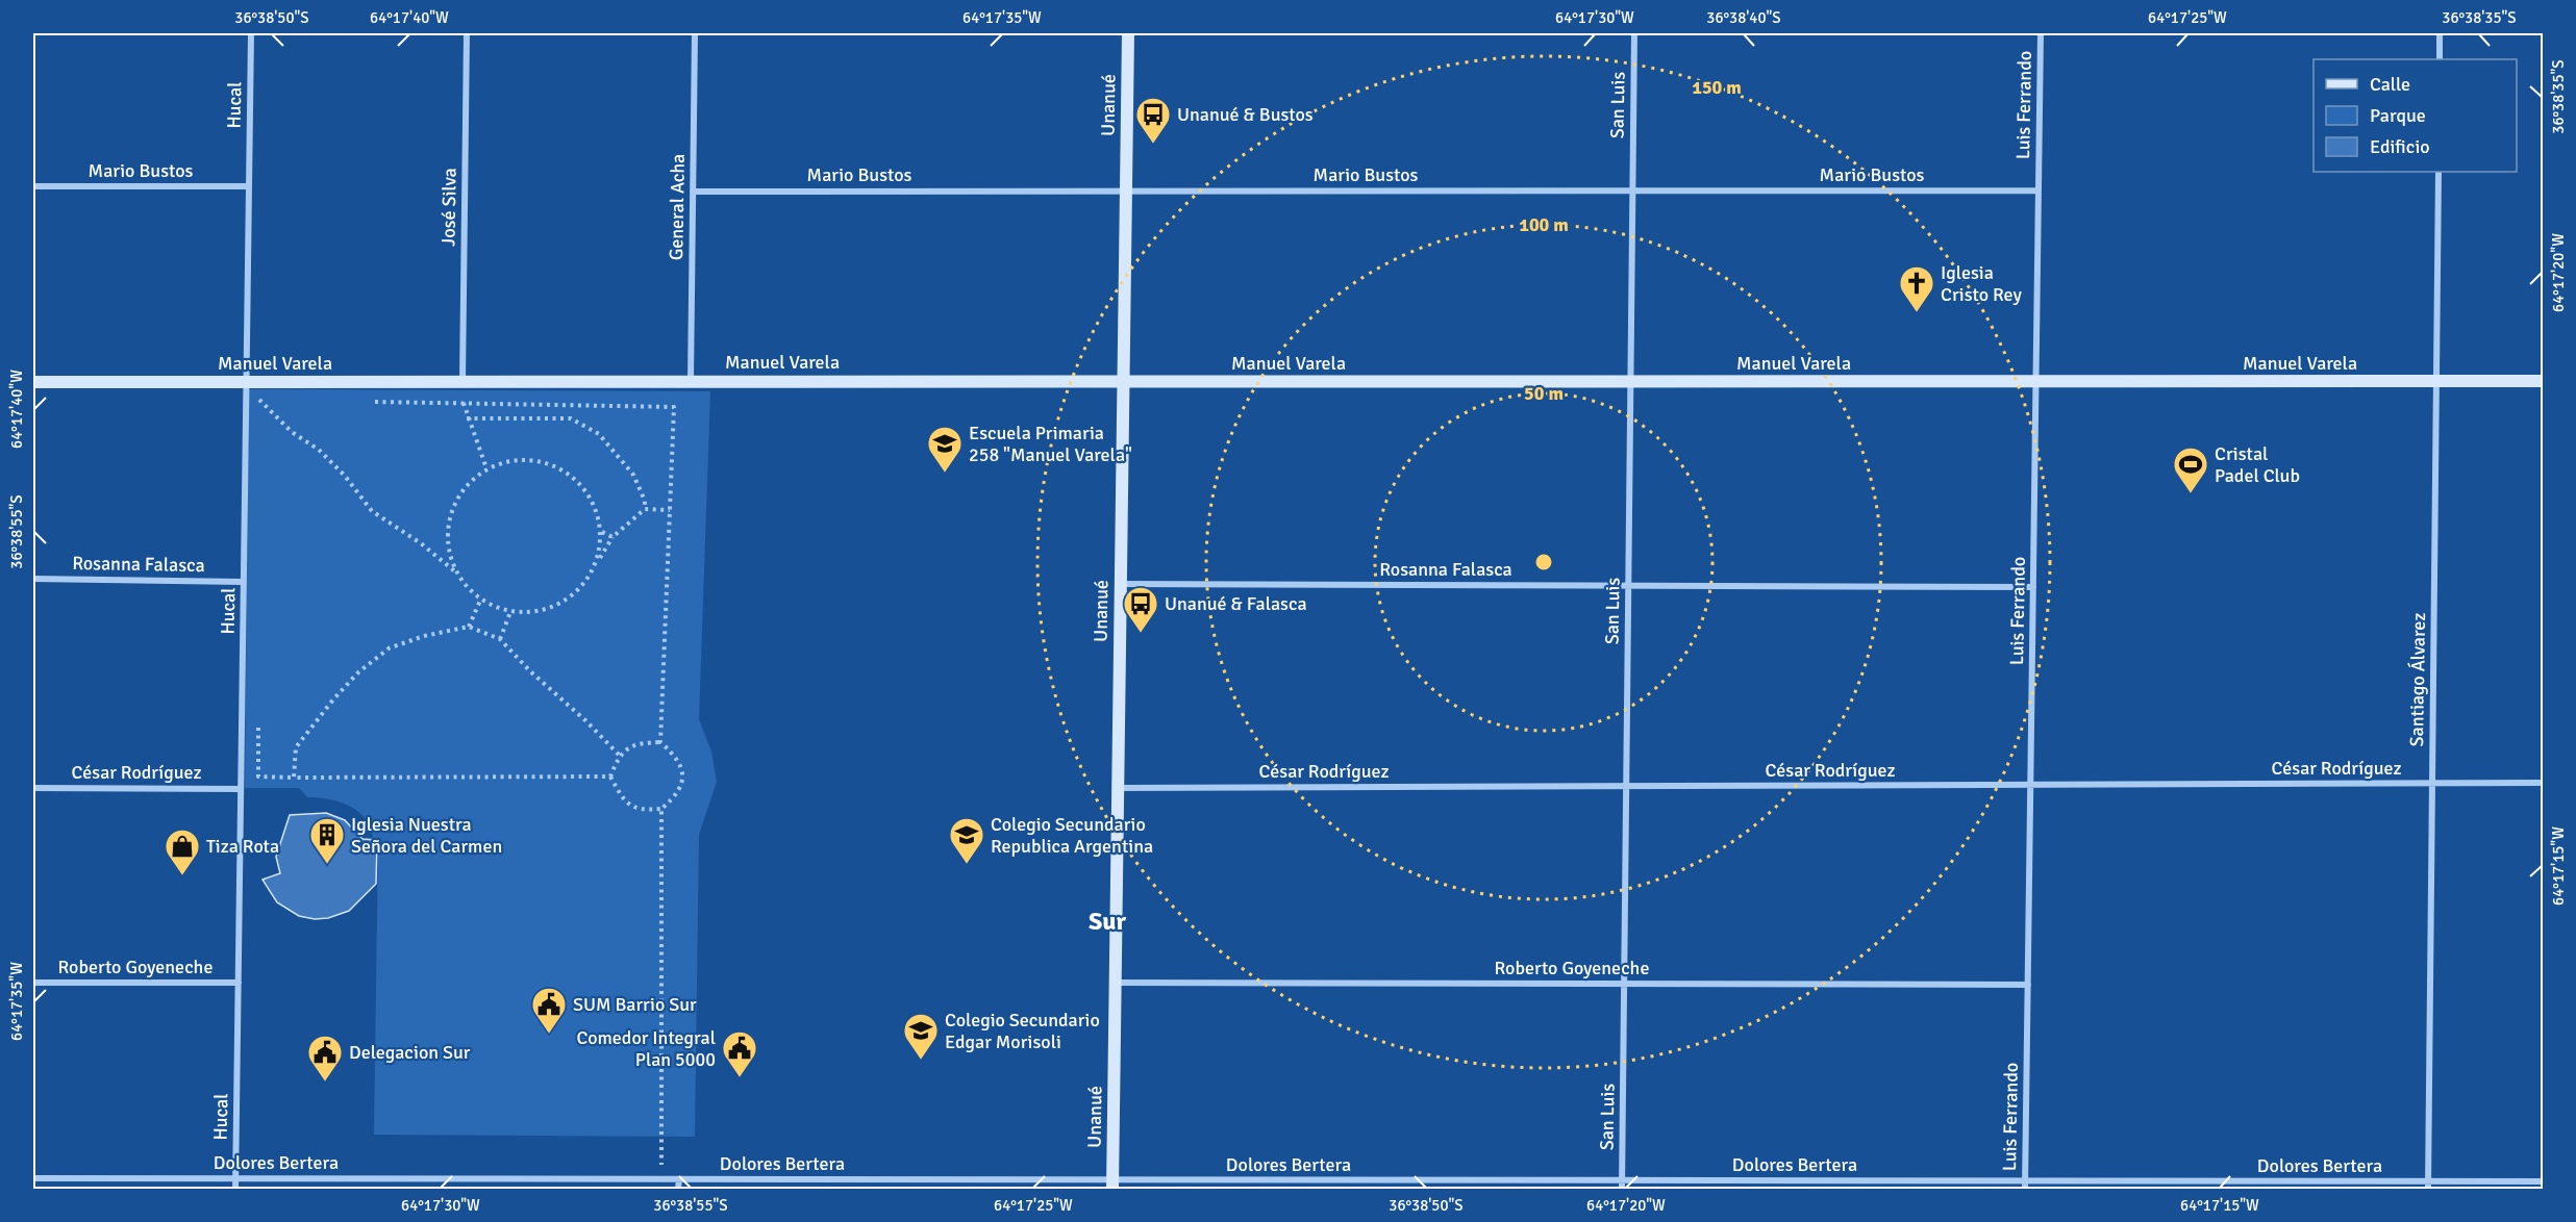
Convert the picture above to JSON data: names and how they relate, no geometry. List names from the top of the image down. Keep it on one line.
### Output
{"streets":{"street":["Hucal","Unanué","San Luis","Luis Ferrando","Mario Bustos","José Silva","General Acha","Manuel Varela","Rosanna Falasca","Santiago Álvarez","César Rodríguez","Roberto Goyeneche","Dolores Bertera"]},"crossings":[["Hucal","Mario Bustos"],["Hucal","Manuel Varela"],["Hucal","Rosanna Falasca"],["Hucal","César Rodríguez"],["Hucal","Roberto Goyeneche"],["Hucal","Dolores Bertera"],["Unanué","Mario Bustos"],["Unanué","Manuel Varela"],["Unanué","Rosanna Falasca"],["Unanué","César Rodríguez"],["Unanué","Roberto Goyeneche"],["Unanué","Dolores Bertera"],["San Luis","Mario Bustos"],["San Luis","Manuel Varela"],["San Luis","Rosanna Falasca"],["San Luis","César Rodríguez"],["San Luis","Roberto Goyeneche"],["San Luis","Dolores Bertera"],["Luis Ferrando","Mario Bustos"],["Luis Ferrando","Manuel Varela"],["Luis Ferrando","Rosanna Falasca"],["Luis Ferrando","César Rodríguez"],["Luis Ferrando","Roberto Goyeneche"],["Luis Ferrando","Dolores Bertera"],["Mario Bustos","General Acha"],["José Silva","Manuel Varela"],["General Acha","Manuel Varela"],["Manuel Varela","Santiago Álvarez"],["Santiago Álvarez","César Rodríguez"],["Santiago Álvarez","Dolores Bertera"]],"districts":["Sur"],"places":{"bus stop":["Unanué & Bustos","Unanué & Falasca"],"church":["Iglesia Cristo Rey"],"school or university":["Escuela Primaria 258 \"Manuel Varela\"","Colegio Secundario Republica Argentina","Colegio Secundario Edgar Morisoli"],"sports":["Cristal Padel Club"],"building":["Iglesia Nuestra Señora del Carmen"],"shop":["Tiza Rota"],"public building":["SUM Barrio Sur","Comedor Integral Plan 5000","Delegacion Sur"]},"legend":["Calle","Parque","Edificio"],"coordinates":["36°38'50\"S","64°17'40\"W","64°17'35\"W","64°17'30\"W","36°38'40\"S","64°17'25\"W","36°38'35\"S","64°17'20\"W","36°38'55\"S","64°17'15\"W"],"rings":["150 m","100 m","50 m"]}
